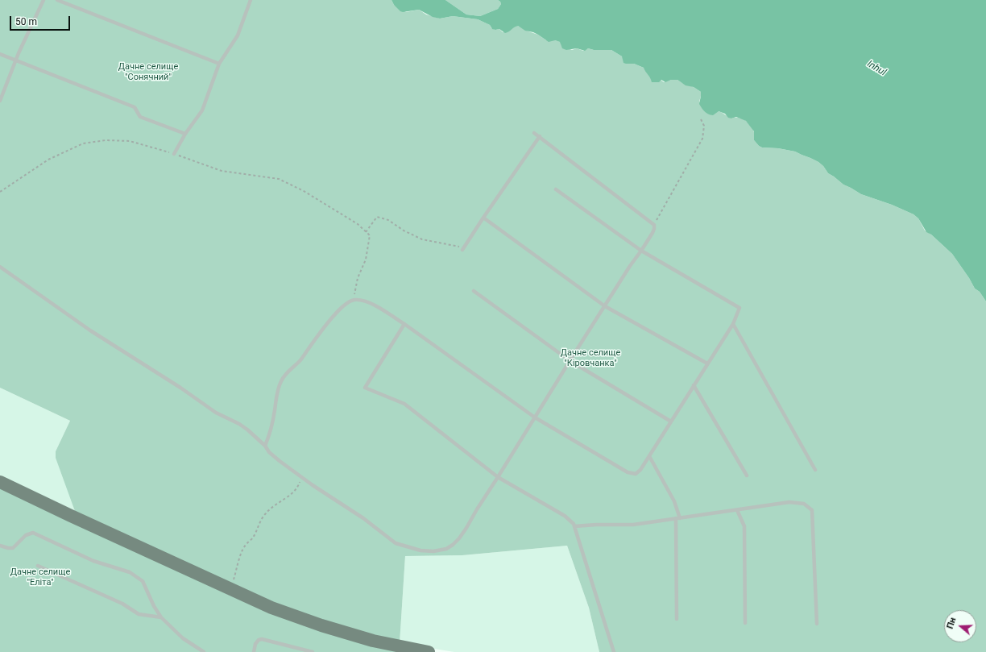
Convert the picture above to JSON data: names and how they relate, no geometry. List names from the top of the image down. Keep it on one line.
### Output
{"water":["Inhul"],"parks":["Дачне селище \"Сонячний\"","Дачне селище \"Кіровчанка\"","Дачне селище \"Еліта\""],"scale_bar":"50 m","north":"left"}
